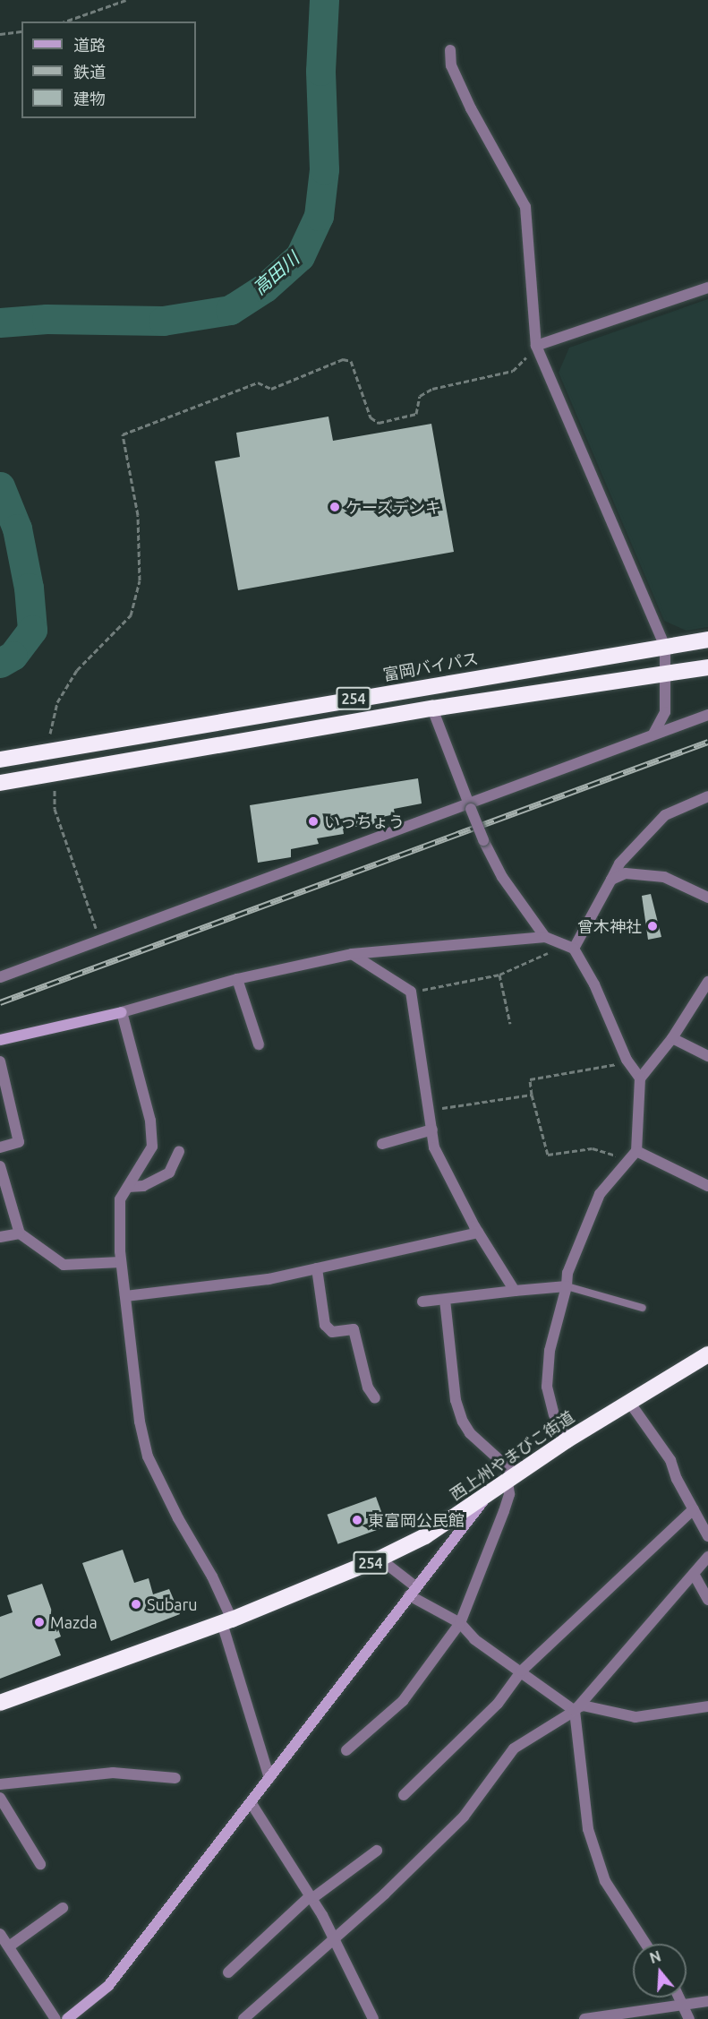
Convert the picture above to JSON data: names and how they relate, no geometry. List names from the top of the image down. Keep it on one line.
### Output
{"streets":{"highway":["富岡バイパス","254","西上州やまびこ街道"]},"water":["高田川"],"places":["ケーズデンキ","いっちょう","曾木神社","東富岡公民館","Subaru","Mazda"],"legend":["道路","鉄道","建物"],"north":"top"}
